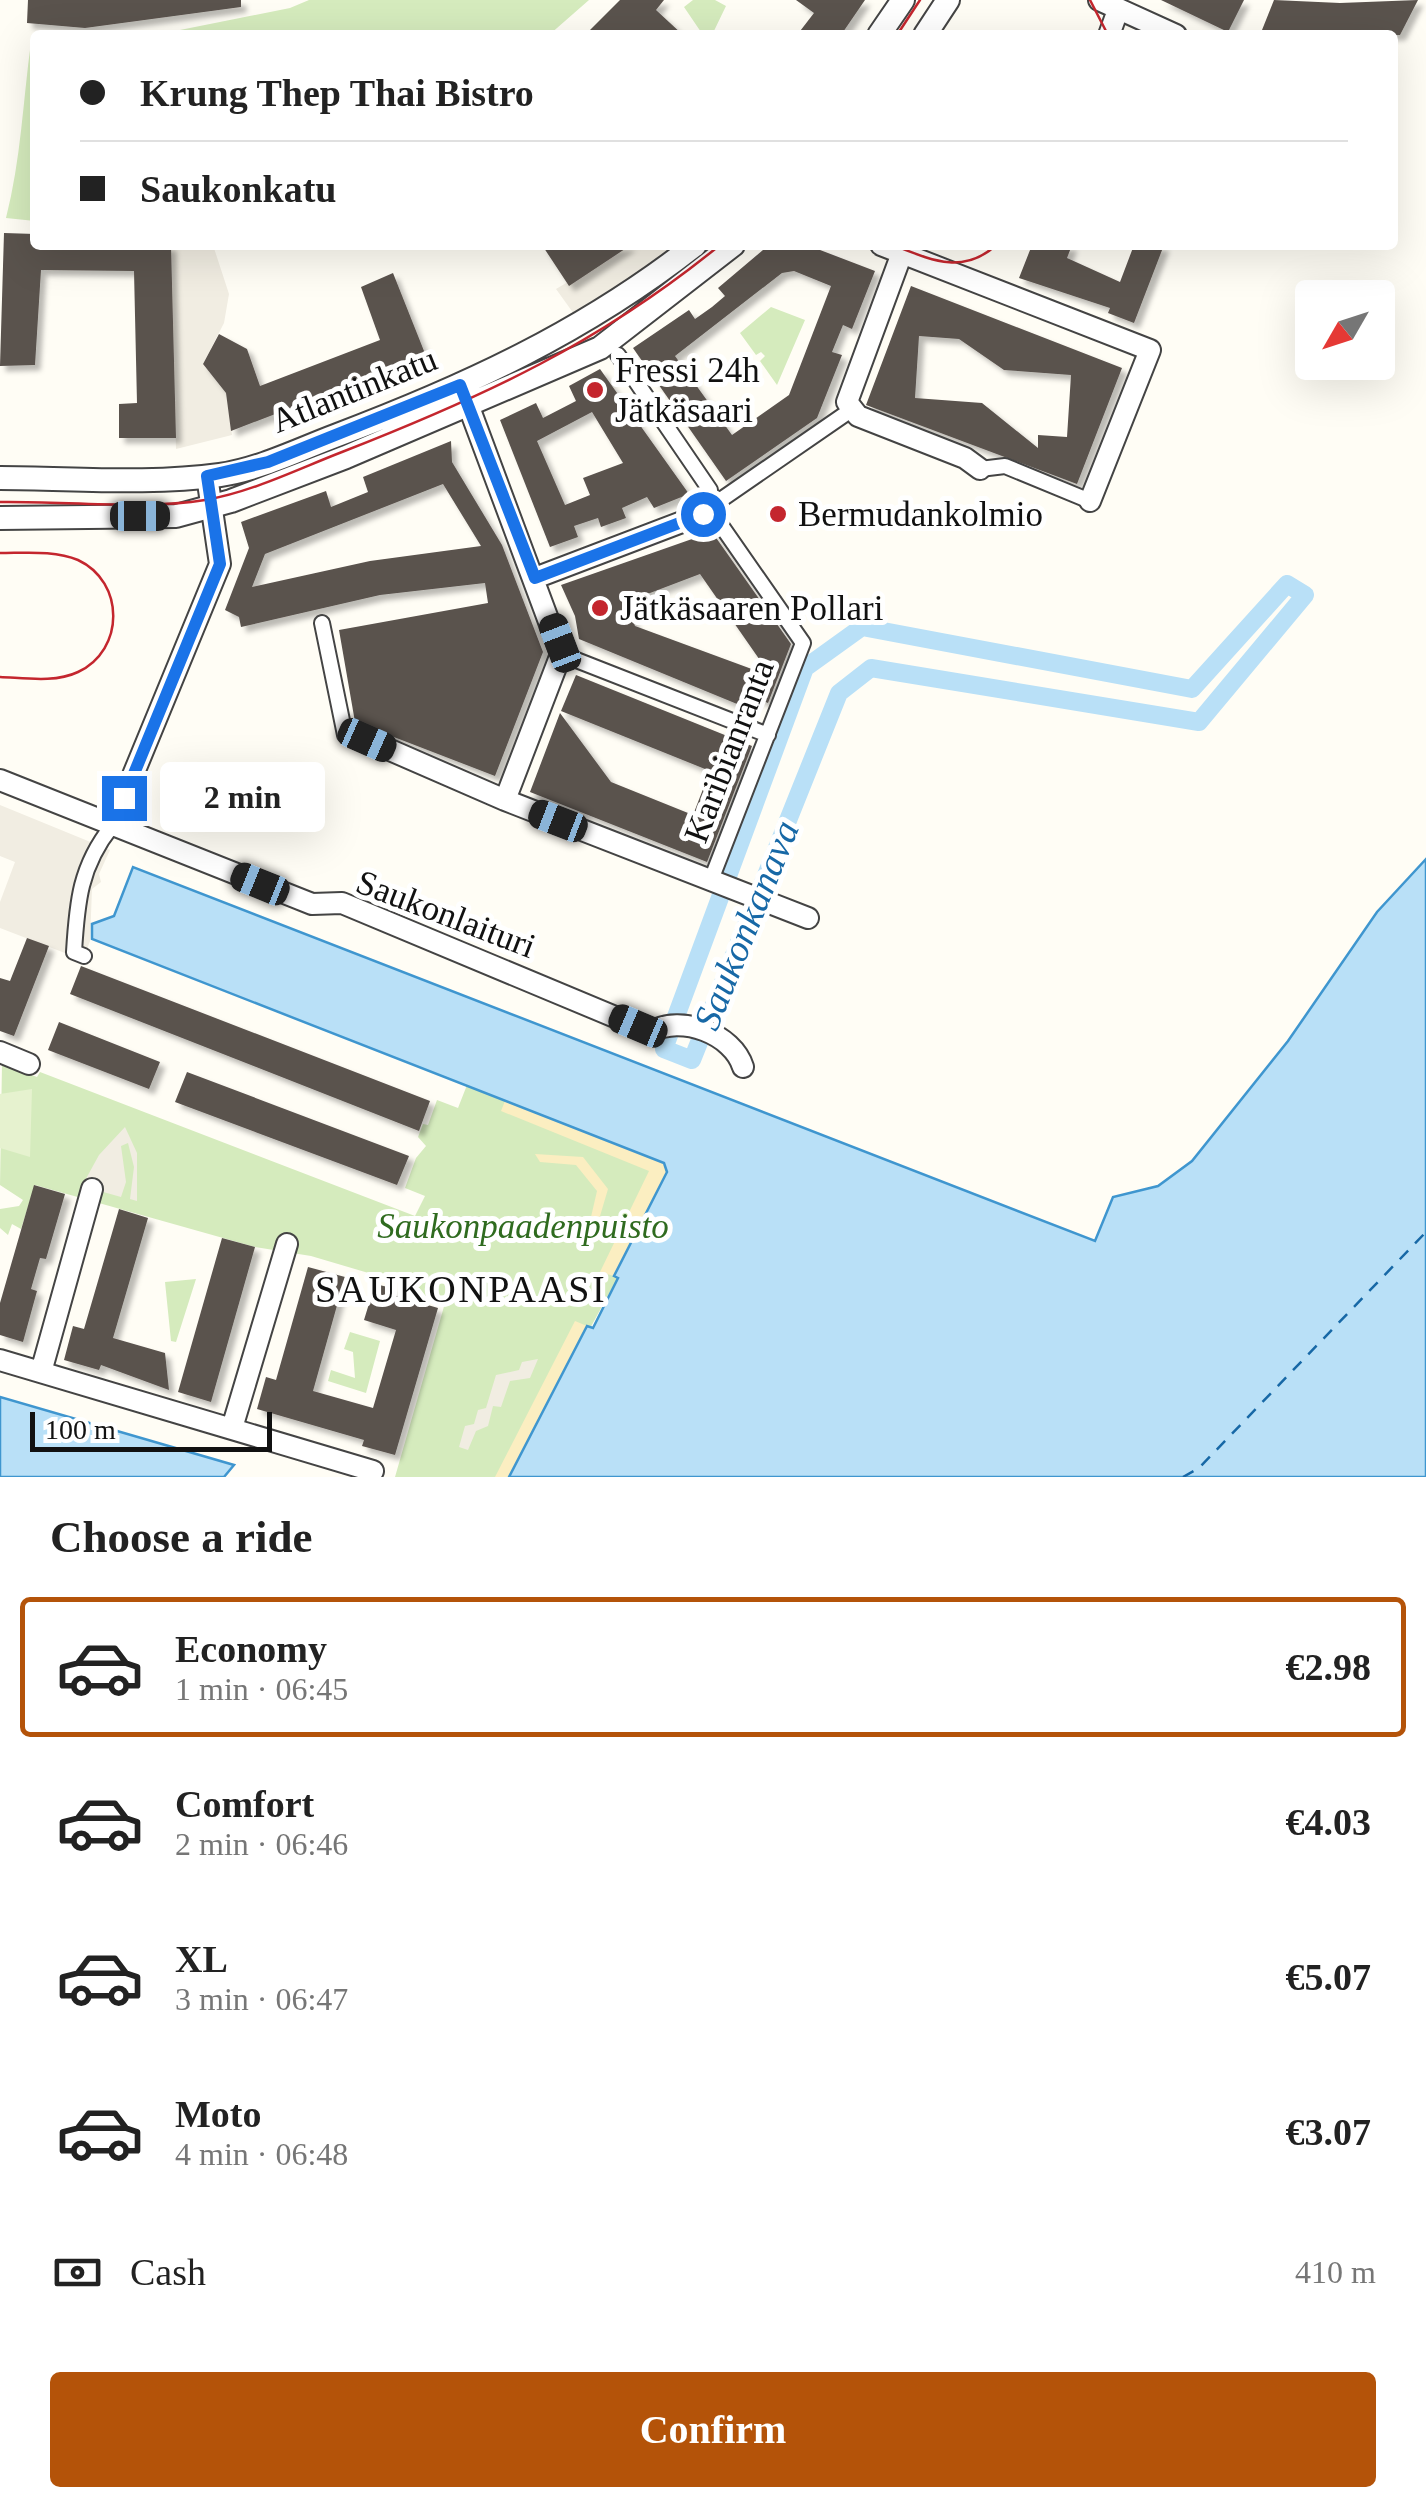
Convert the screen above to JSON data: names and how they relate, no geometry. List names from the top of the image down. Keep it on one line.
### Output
{"streets":{"street":["Atlantinkatu","Karibianranta","Saukonlaituri"]},"districts":["SAUKONPAASI"],"water":["Saukonkanava"],"parks":["Saukonpaadenpuisto"],"places":["Fressi 24h Jätkäsaari","Bermudankolmio","Jätkäsaaren Pollari"],"scale_bar":"100 m","north":"bottom left","page":{"banner":["Krung Thep Thai Bistro","Saukonkatu"],"bubble":"2 min","scale":"100 m","heading":"Choose a ride","list":[{"name":"Economy","note":"1 min · 06:45","value":"€2.98"},{"name":"Comfort","note":"2 min · 06:46","value":"€4.03"},{"name":"XL","note":"3 min · 06:47","value":"€5.07"},{"name":"Moto","note":"4 min · 06:48","value":"€3.07"}],"pay":["Cash","410 m"],"buttons":"Confirm"}}
